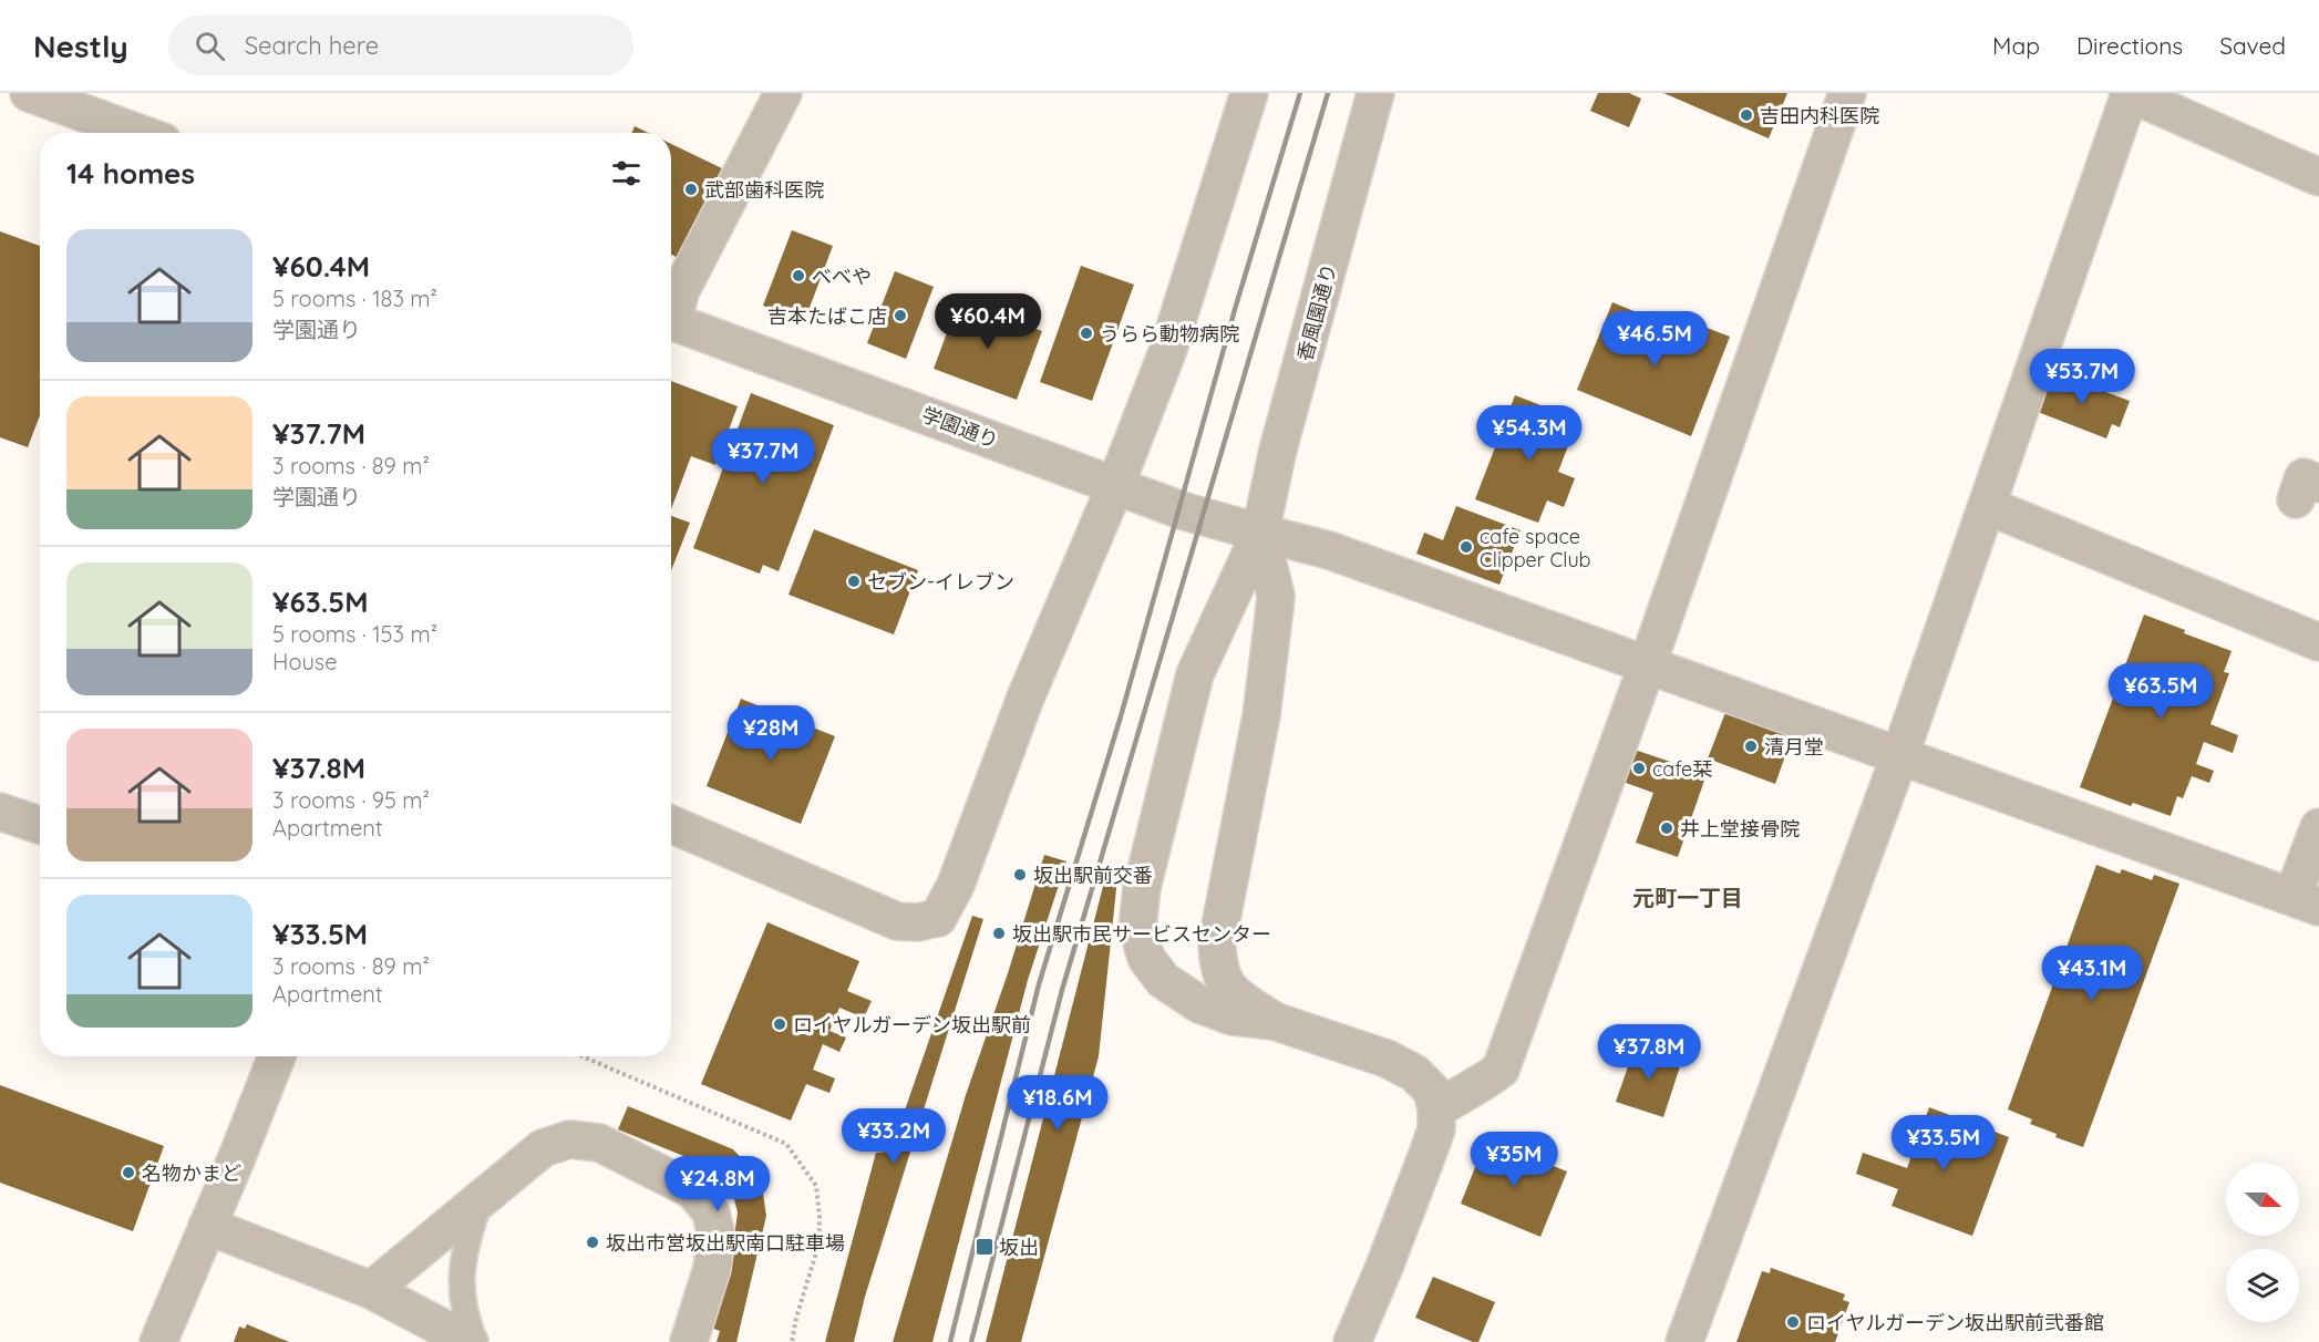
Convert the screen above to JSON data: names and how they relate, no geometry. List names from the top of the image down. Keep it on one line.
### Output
{"streets":{"street":["香風園通り","学園通り"]},"crossings":[["香風園通り","学園通り"]],"districts":["元町一丁目"],"places":{"other":["吉田内科医院","武部歯科医院","べべや","吉本たばこ店","うらら動物病院","cafe space Clipper Club","セブン-イレブン","清月堂","cafe栞","井上堂接骨院","坂出駅前交番","坂出駅市民サービスセンター","ロイヤルガーデン坂出駅前","名物かまど","坂出市営坂出駅南口駐車場","ロイヤルガーデン坂出駅前弐番館"],"transit":["坂出"]},"north":"right","page":{"header":"Nestly","search":"Search here","nav":["Map","Directions","Saved"],"heading":"14 homes","list":[{"name":"¥60.4M","note":"5 rooms · 183 m² · 学園通り"},{"name":"¥37.7M","note":"3 rooms · 89 m² · 学園通り"},{"name":"¥63.5M","note":"5 rooms · 153 m² · House"},{"name":"¥37.8M","note":"3 rooms · 95 m² · Apartment"},{"name":"¥33.5M","note":"3 rooms · 89 m² · Apartment"}],"price":["¥60.4M","¥46.5M","¥53.7M","¥54.3M","¥37.7M","¥63.5M","¥28M","¥43.1M","¥37.8M","¥18.6M","¥33.2M","¥33.5M","¥35M","¥24.8M"]}}
